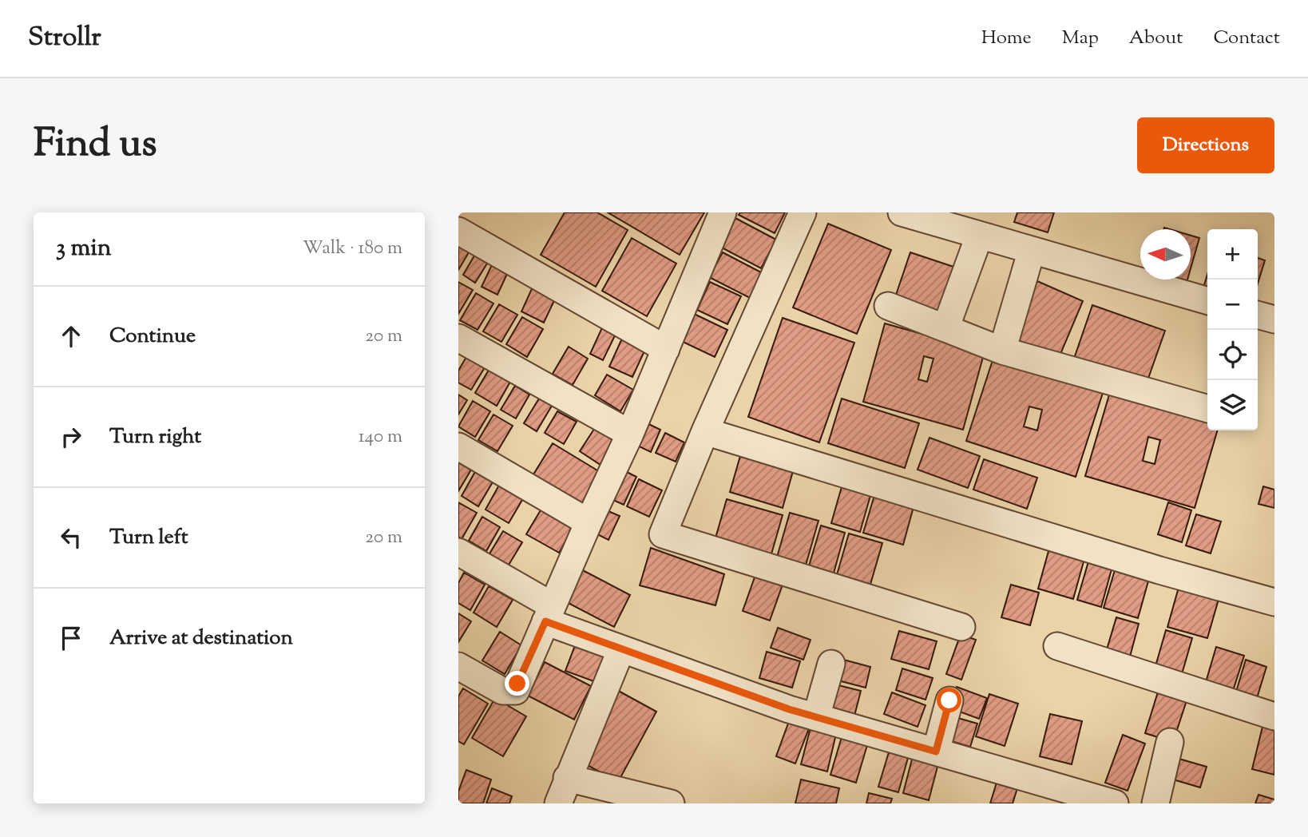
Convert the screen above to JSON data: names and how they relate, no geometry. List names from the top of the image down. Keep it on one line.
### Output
{"north":"left","page":{"header":"Strollr","nav":["Home","Map","About","Contact"],"title":"Find us","buttons":"Directions","heading":["3 min","Walk · 180 m"],"map_buttons":["+","−"],"list":[["Continue","20 m"],["Turn right","140 m"],["Turn left","20 m"],"Arrive at destination"]}}
